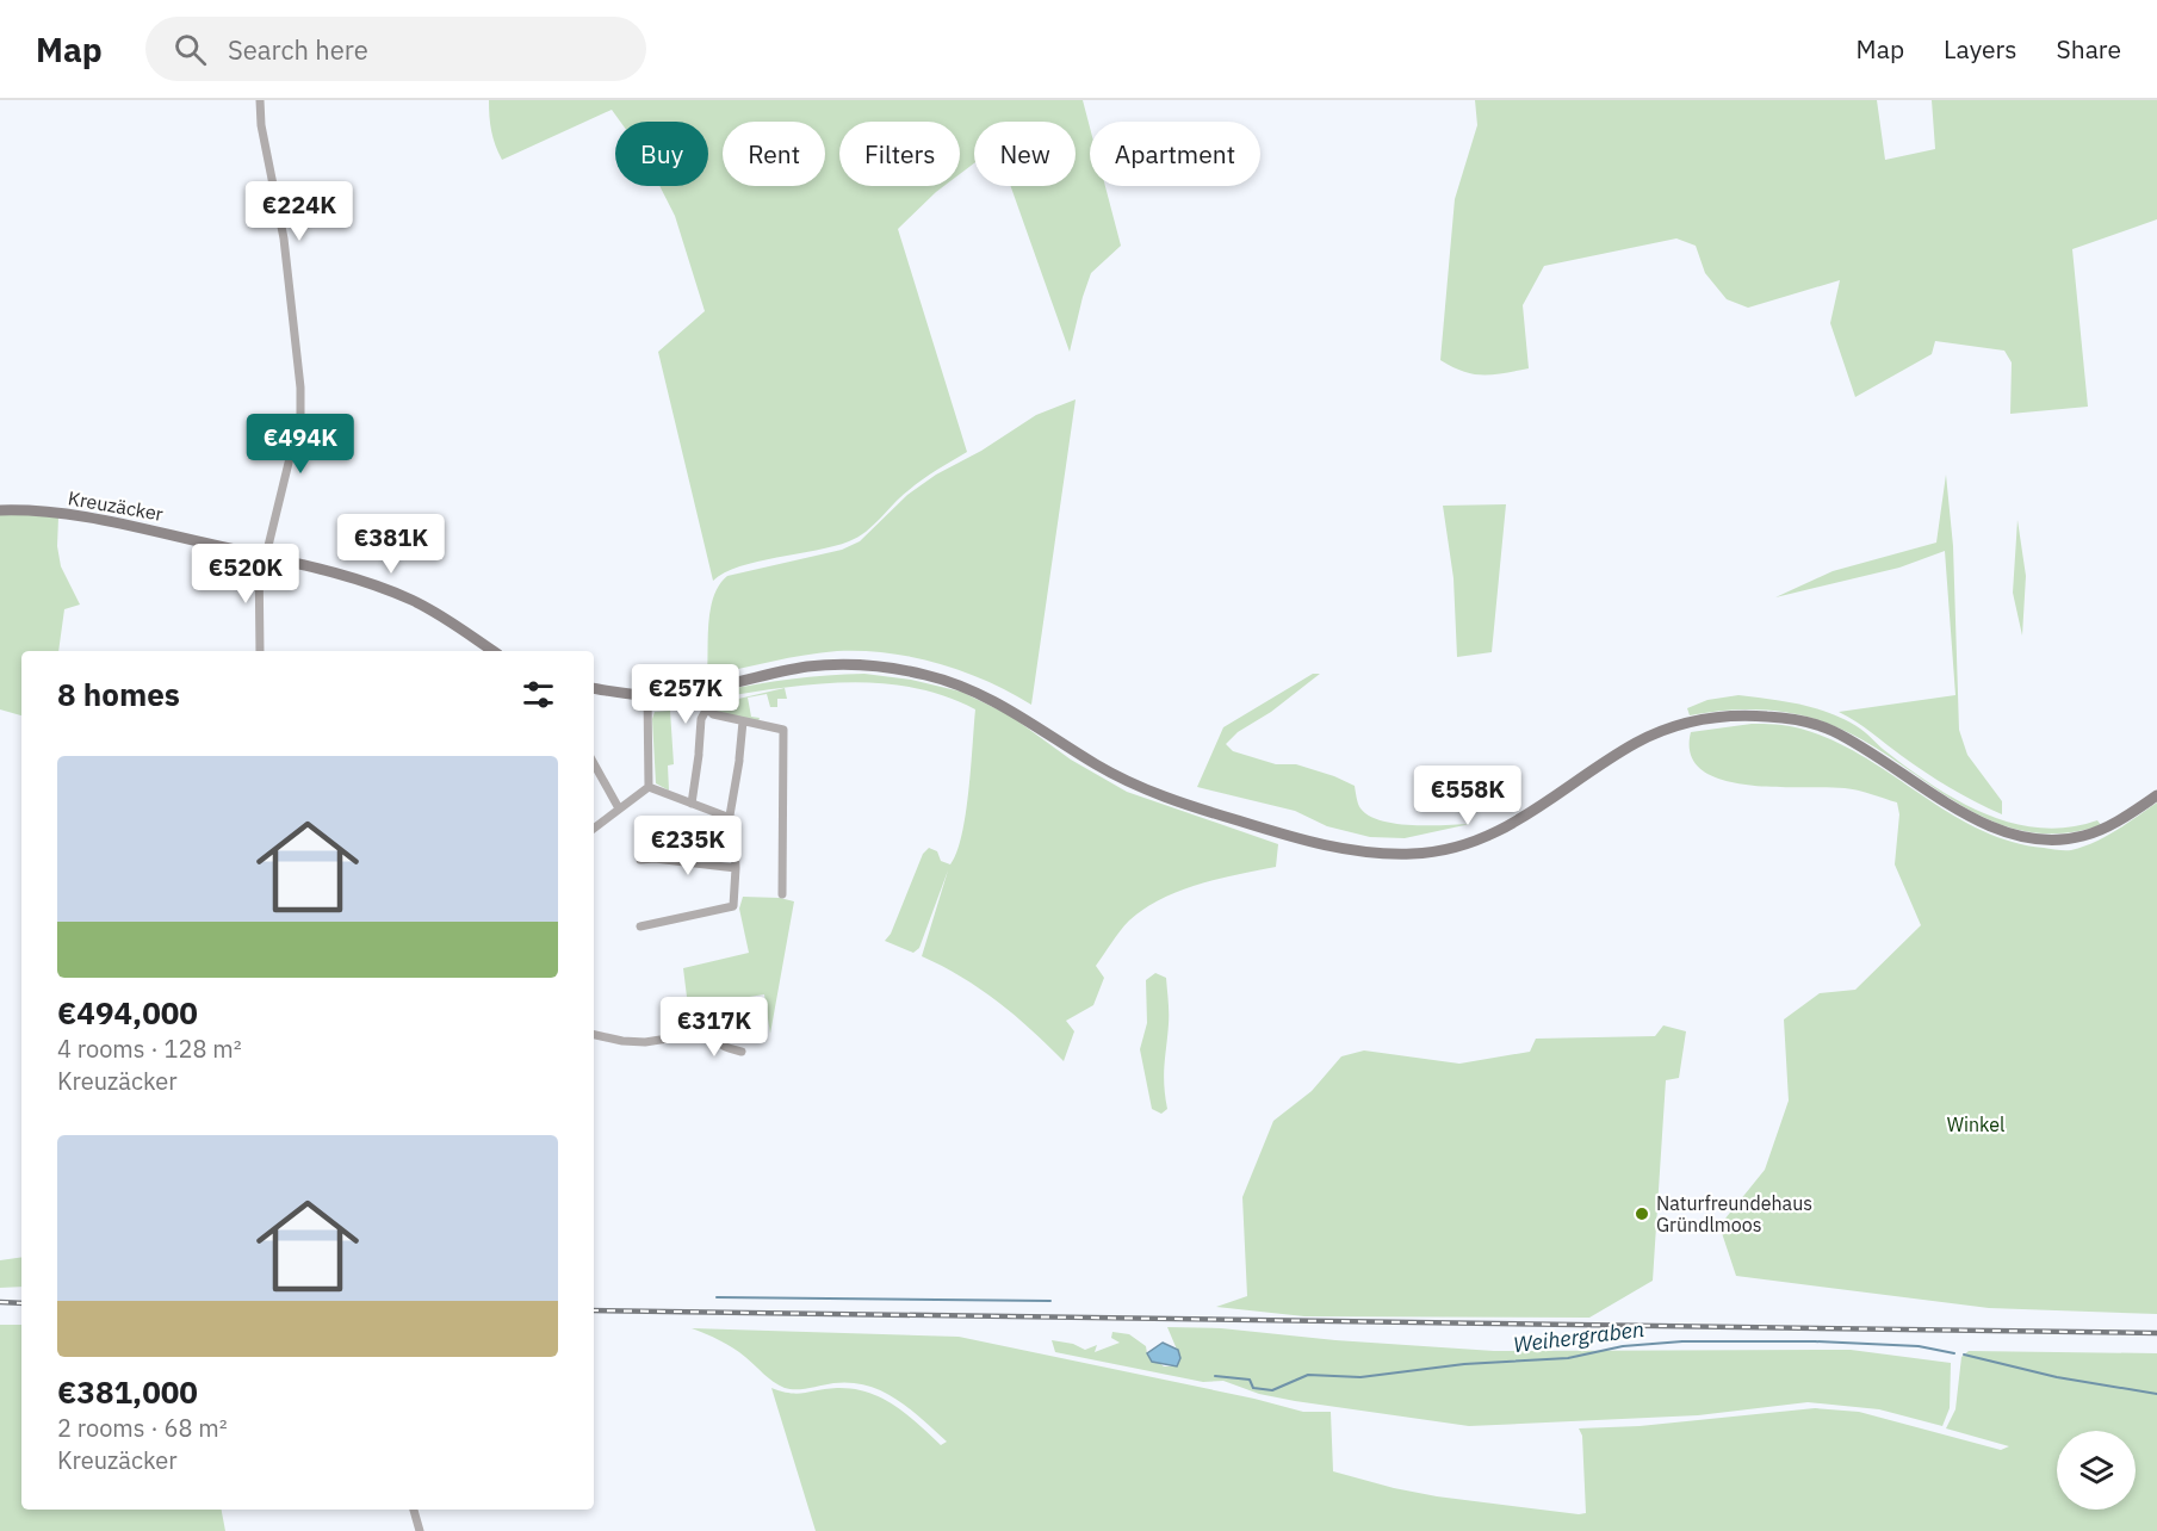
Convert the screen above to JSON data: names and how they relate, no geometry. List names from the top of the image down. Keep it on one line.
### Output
{"streets":{"street":["Kreuzäcker"]},"water":["Weihergraben"],"parks":["Winkel"],"places":["Naturfreundehaus Gründlmoos"],"page":{"header":"Map","search":"Search here","nav":["Map","Layers","Share"],"chip":["Buy","Rent","Filters","New","Apartment"],"price":["€224K","€494K","€381K","€520K","€257K","€558K","€235K","€317K"],"heading":"8 homes","list":[{"name":"€494,000","note":"4 rooms · 128 m² · Kreuzäcker"},{"name":"€381,000","note":"2 rooms · 68 m² · Kreuzäcker"}]}}
